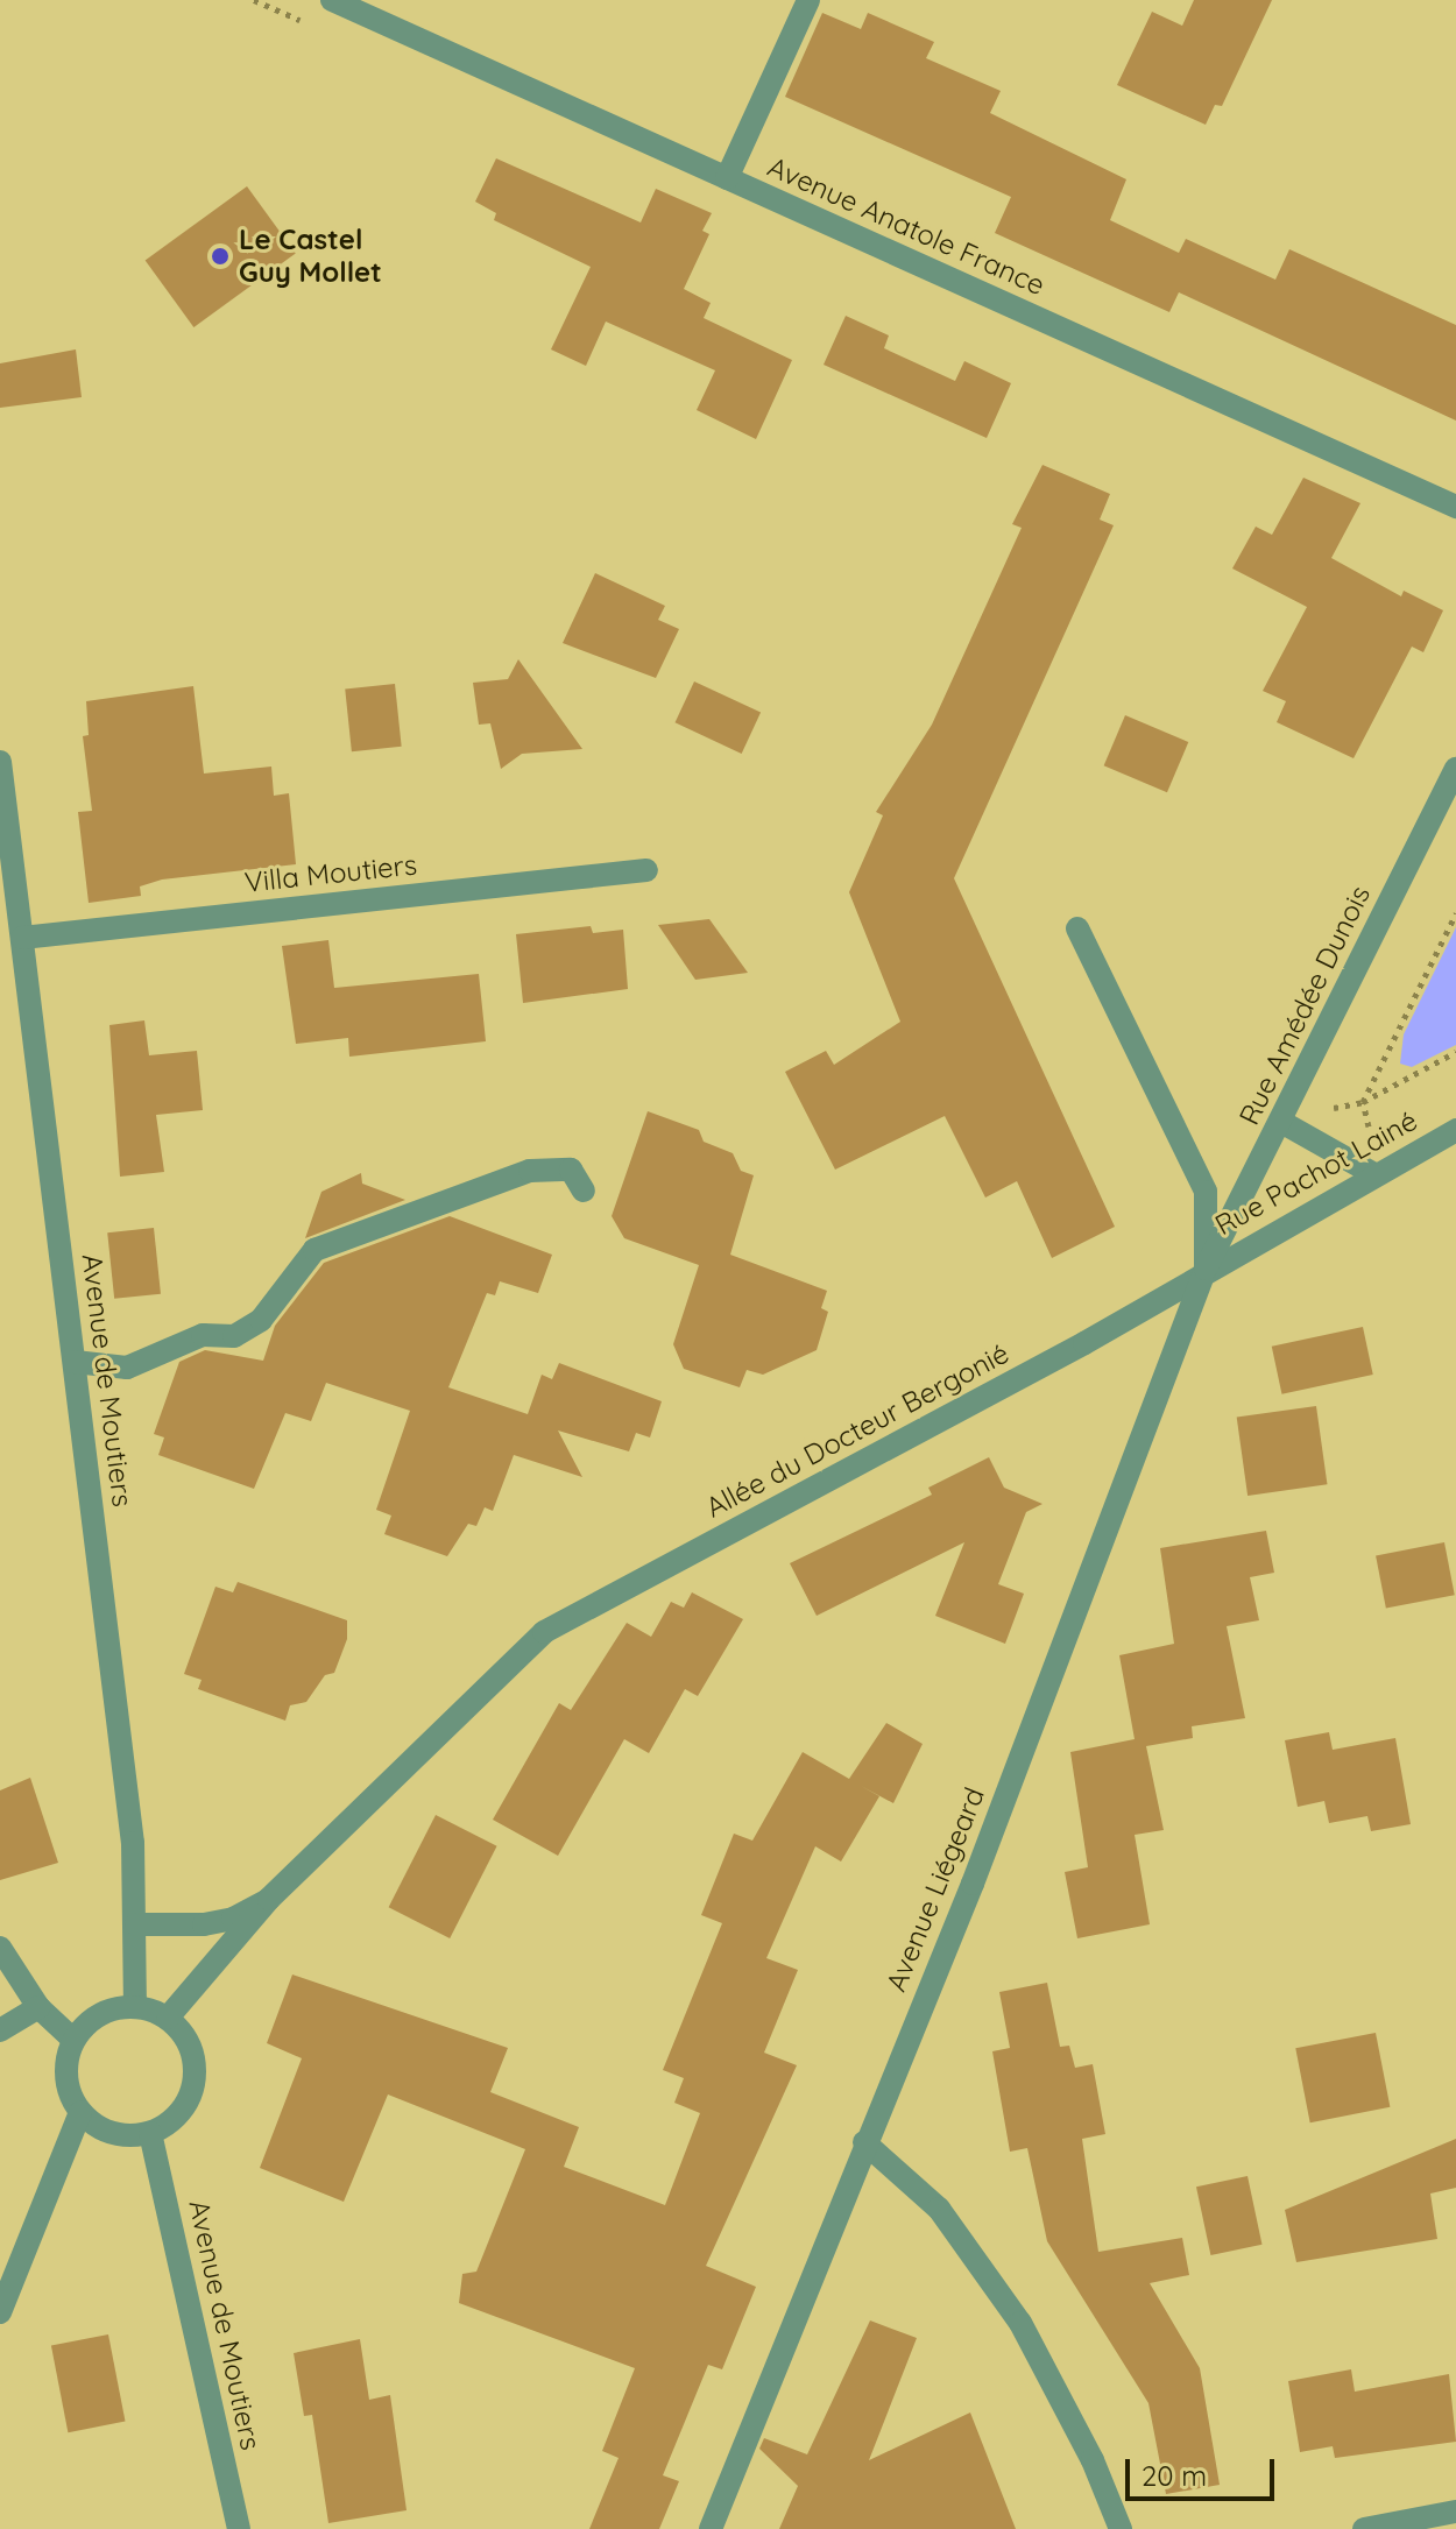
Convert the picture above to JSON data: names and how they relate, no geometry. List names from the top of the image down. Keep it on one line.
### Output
{"streets":{"street":["Avenue Anatole France","Villa Moutiers","Rue Amédée Dunois","Rue Pachot Lainé","Avenue de Moutiers","Allée du Docteur Bergonié","Avenue Liégeard"]},"crossings":[["Villa Moutiers","Avenue de Moutiers"],["Rue Amédée Dunois","Rue Pachot Lainé"],["Rue Amédée Dunois","Allée du Docteur Bergonié"],["Rue Amédée Dunois","Avenue Liégeard"],["Rue Pachot Lainé","Allée du Docteur Bergonié"],["Rue Pachot Lainé","Avenue Liégeard"],["Avenue de Moutiers","Allée du Docteur Bergonié"],["Allée du Docteur Bergonié","Avenue Liégeard"]],"places":["Le Castel Guy Mollet"],"scale_bar":"20 m"}
